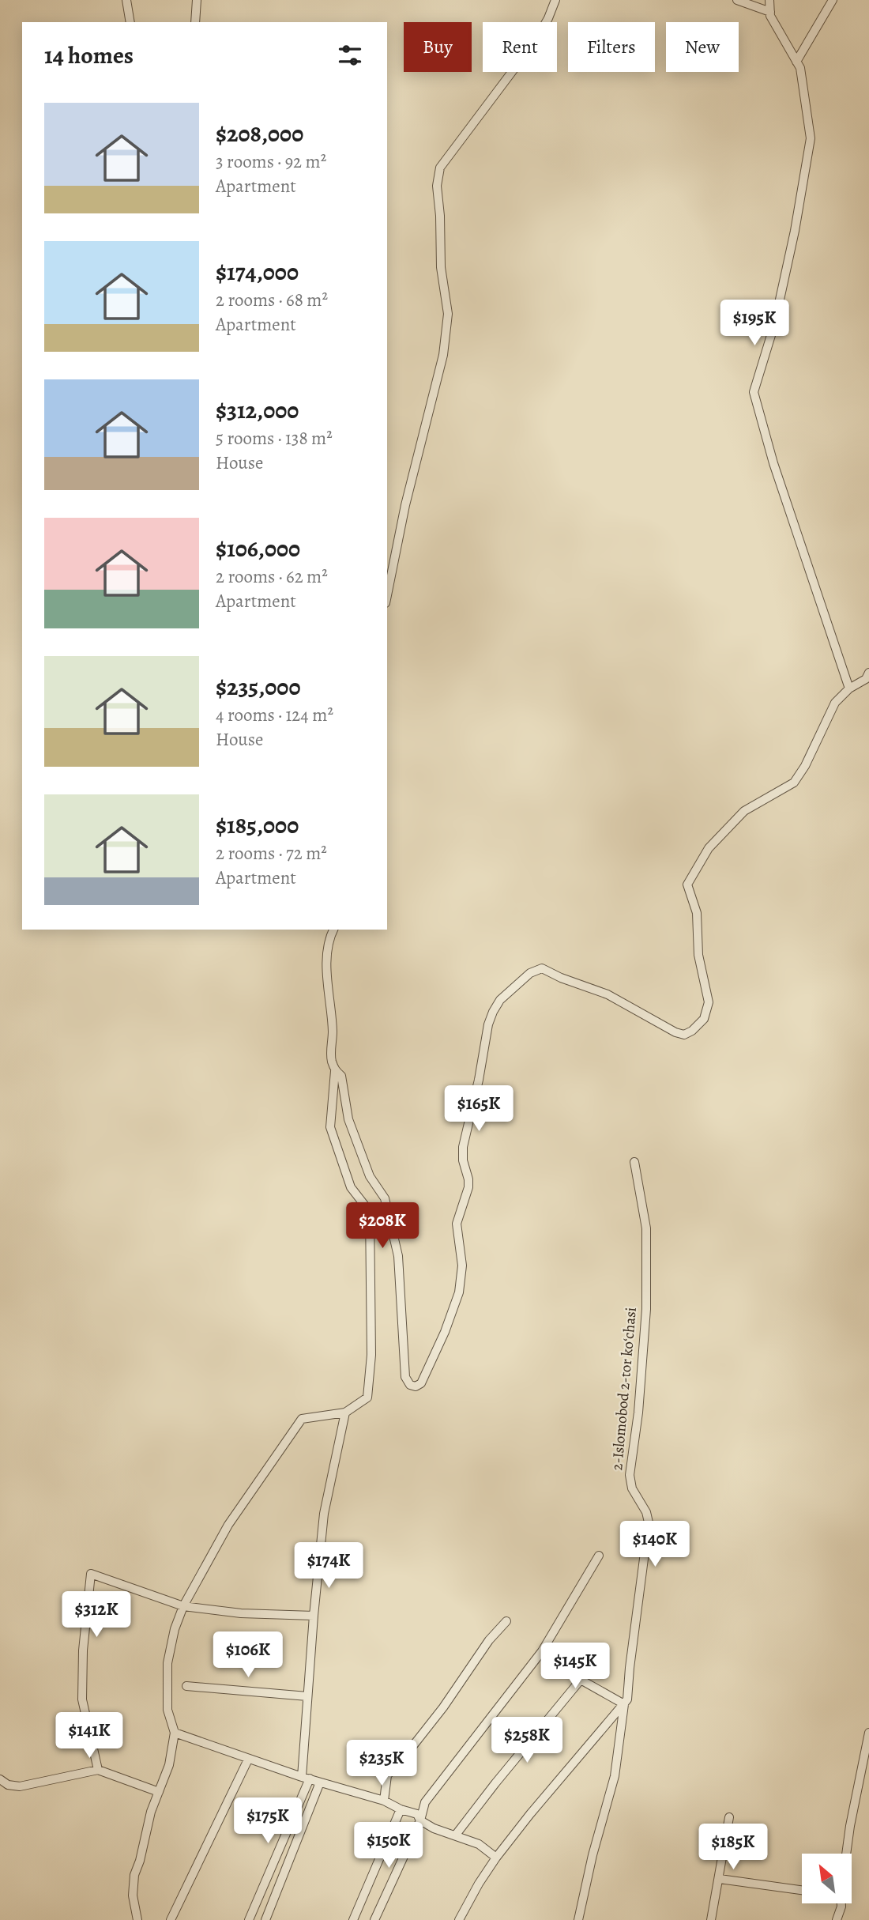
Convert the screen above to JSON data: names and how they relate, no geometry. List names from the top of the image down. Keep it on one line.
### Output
{"streets":{"street":["2-Islomobod 2-tor koʻchasi"]},"north":"top left","page":{"chip":["Buy","Rent","Filters","New"],"heading":"14 homes","list":[{"name":"$208,000","note":"3 rooms · 92 m² · Apartment"},{"name":"$174,000","note":"2 rooms · 68 m² · Apartment"},{"name":"$312,000","note":"5 rooms · 138 m² · House"},{"name":"$106,000","note":"2 rooms · 62 m² · Apartment"},{"name":"$235,000","note":"4 rooms · 124 m² · House"},{"name":"$185,000","note":"2 rooms · 72 m² · Apartment"}],"price":["$195K","$165K","$208K","$140K","$174K","$312K","$106K","$145K","$141K","$258K","$235K","$175K","$150K","$185K"]}}
